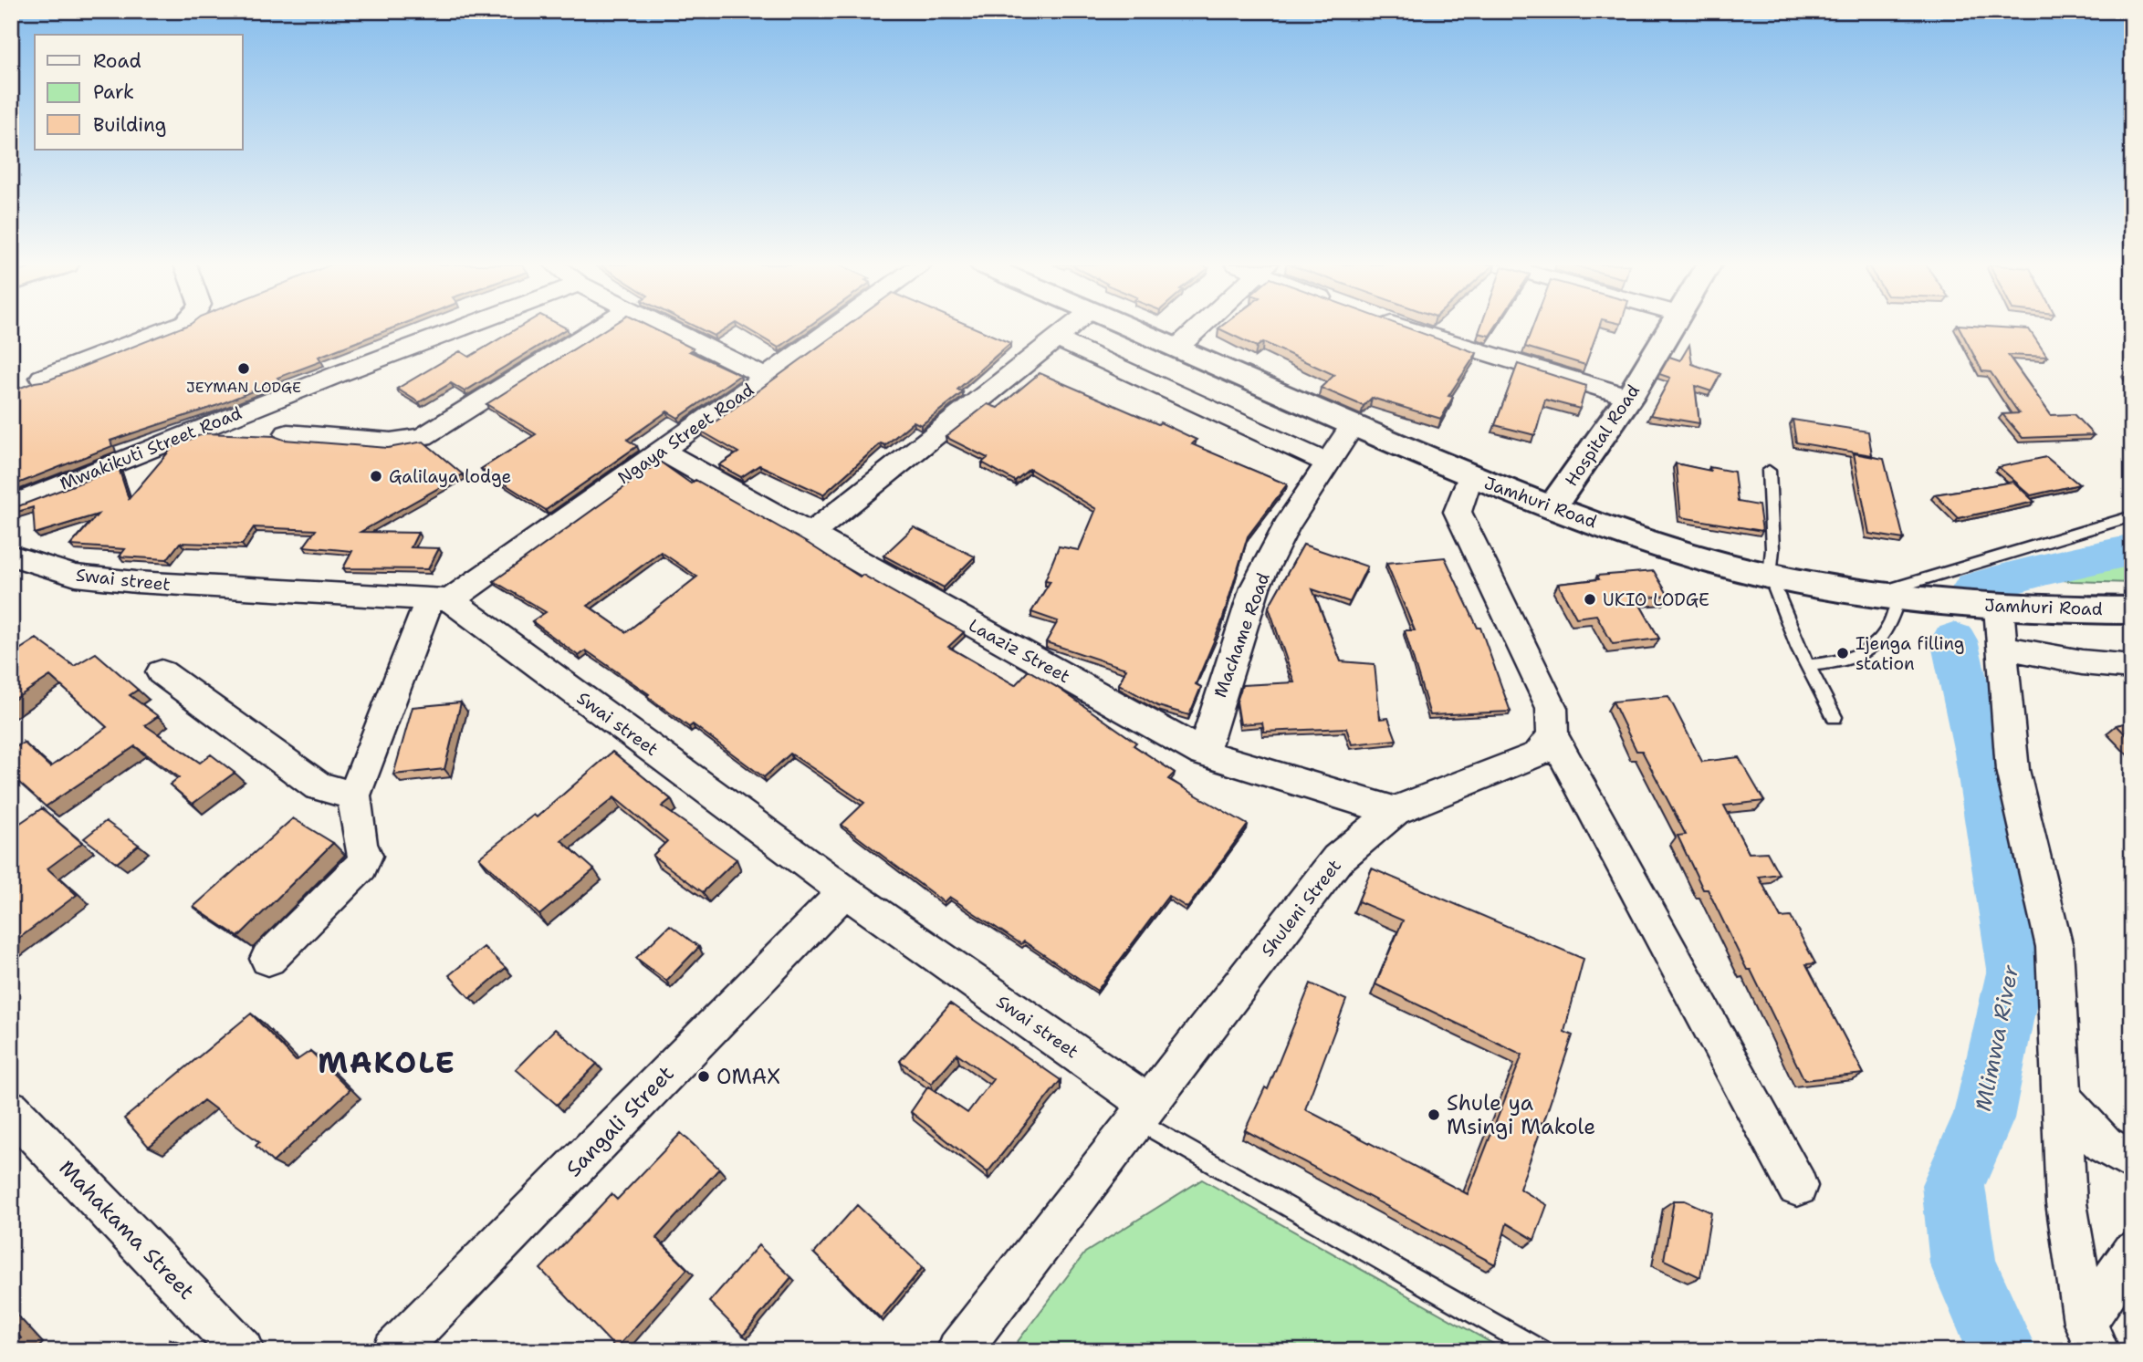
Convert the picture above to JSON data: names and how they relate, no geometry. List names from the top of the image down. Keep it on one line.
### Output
{"streets":{"main road":["Hospital Road","Jamhuri Road"],"street":["Ngaya Street Road","Mwakikuti Street Road","Swai street","Machame Road","Laaziz Street","Shuleni Street","Sangali Street","Mahakama Street"]},"crossings":[["Ngaya Street Road","Swai street"],["Ngaya Street Road","Laaziz Street"],["Hospital Road","Jamhuri Road"],["Jamhuri Road","Machame Road"],["Swai street","Shuleni Street"],["Swai street","Sangali Street"],["Machame Road","Laaziz Street"],["Laaziz Street","Shuleni Street"]],"districts":["MAKOLE"],"water":["Mlimwa River"],"places":["JEYMAN LODGE","Galilaya lodge","UKIO LODGE","Ijenga filling station","OMAX","Shule ya Msingi Makole"],"legend":["Road","Park","Building"]}
